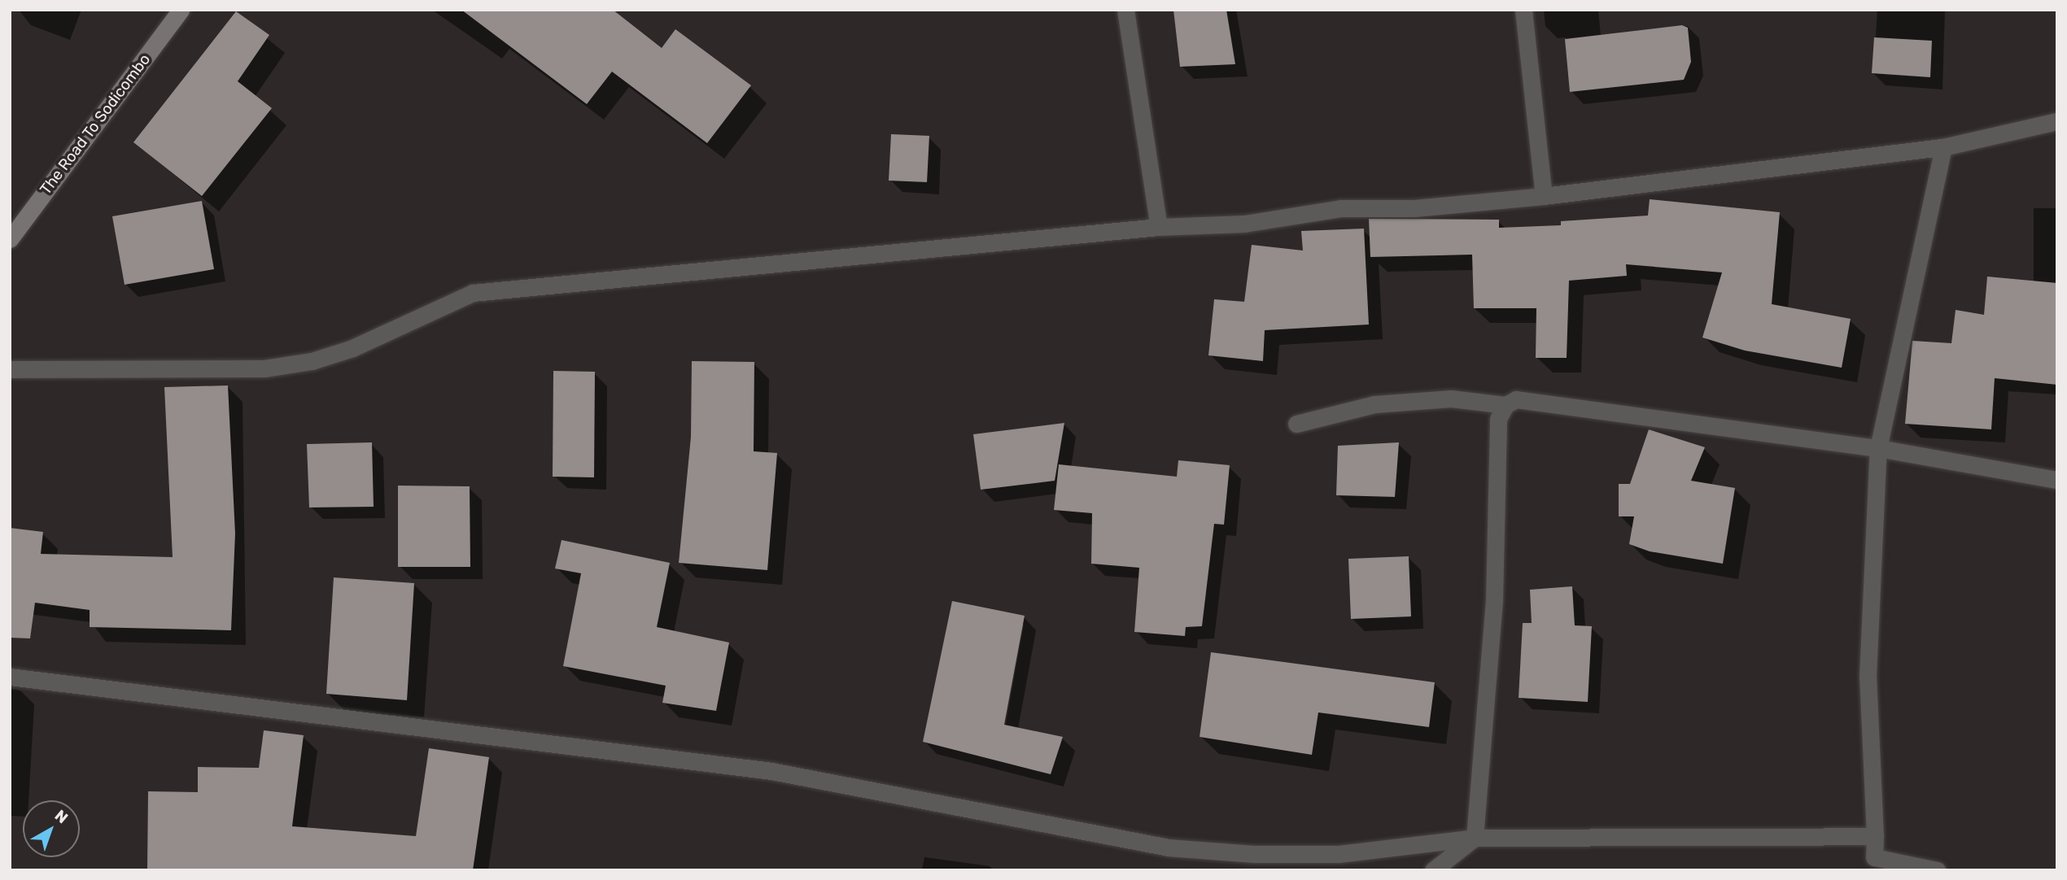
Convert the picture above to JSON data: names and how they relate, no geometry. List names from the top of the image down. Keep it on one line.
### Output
{"streets":{"main road":["The Road To Sodicombo"]},"north":"top right"}
